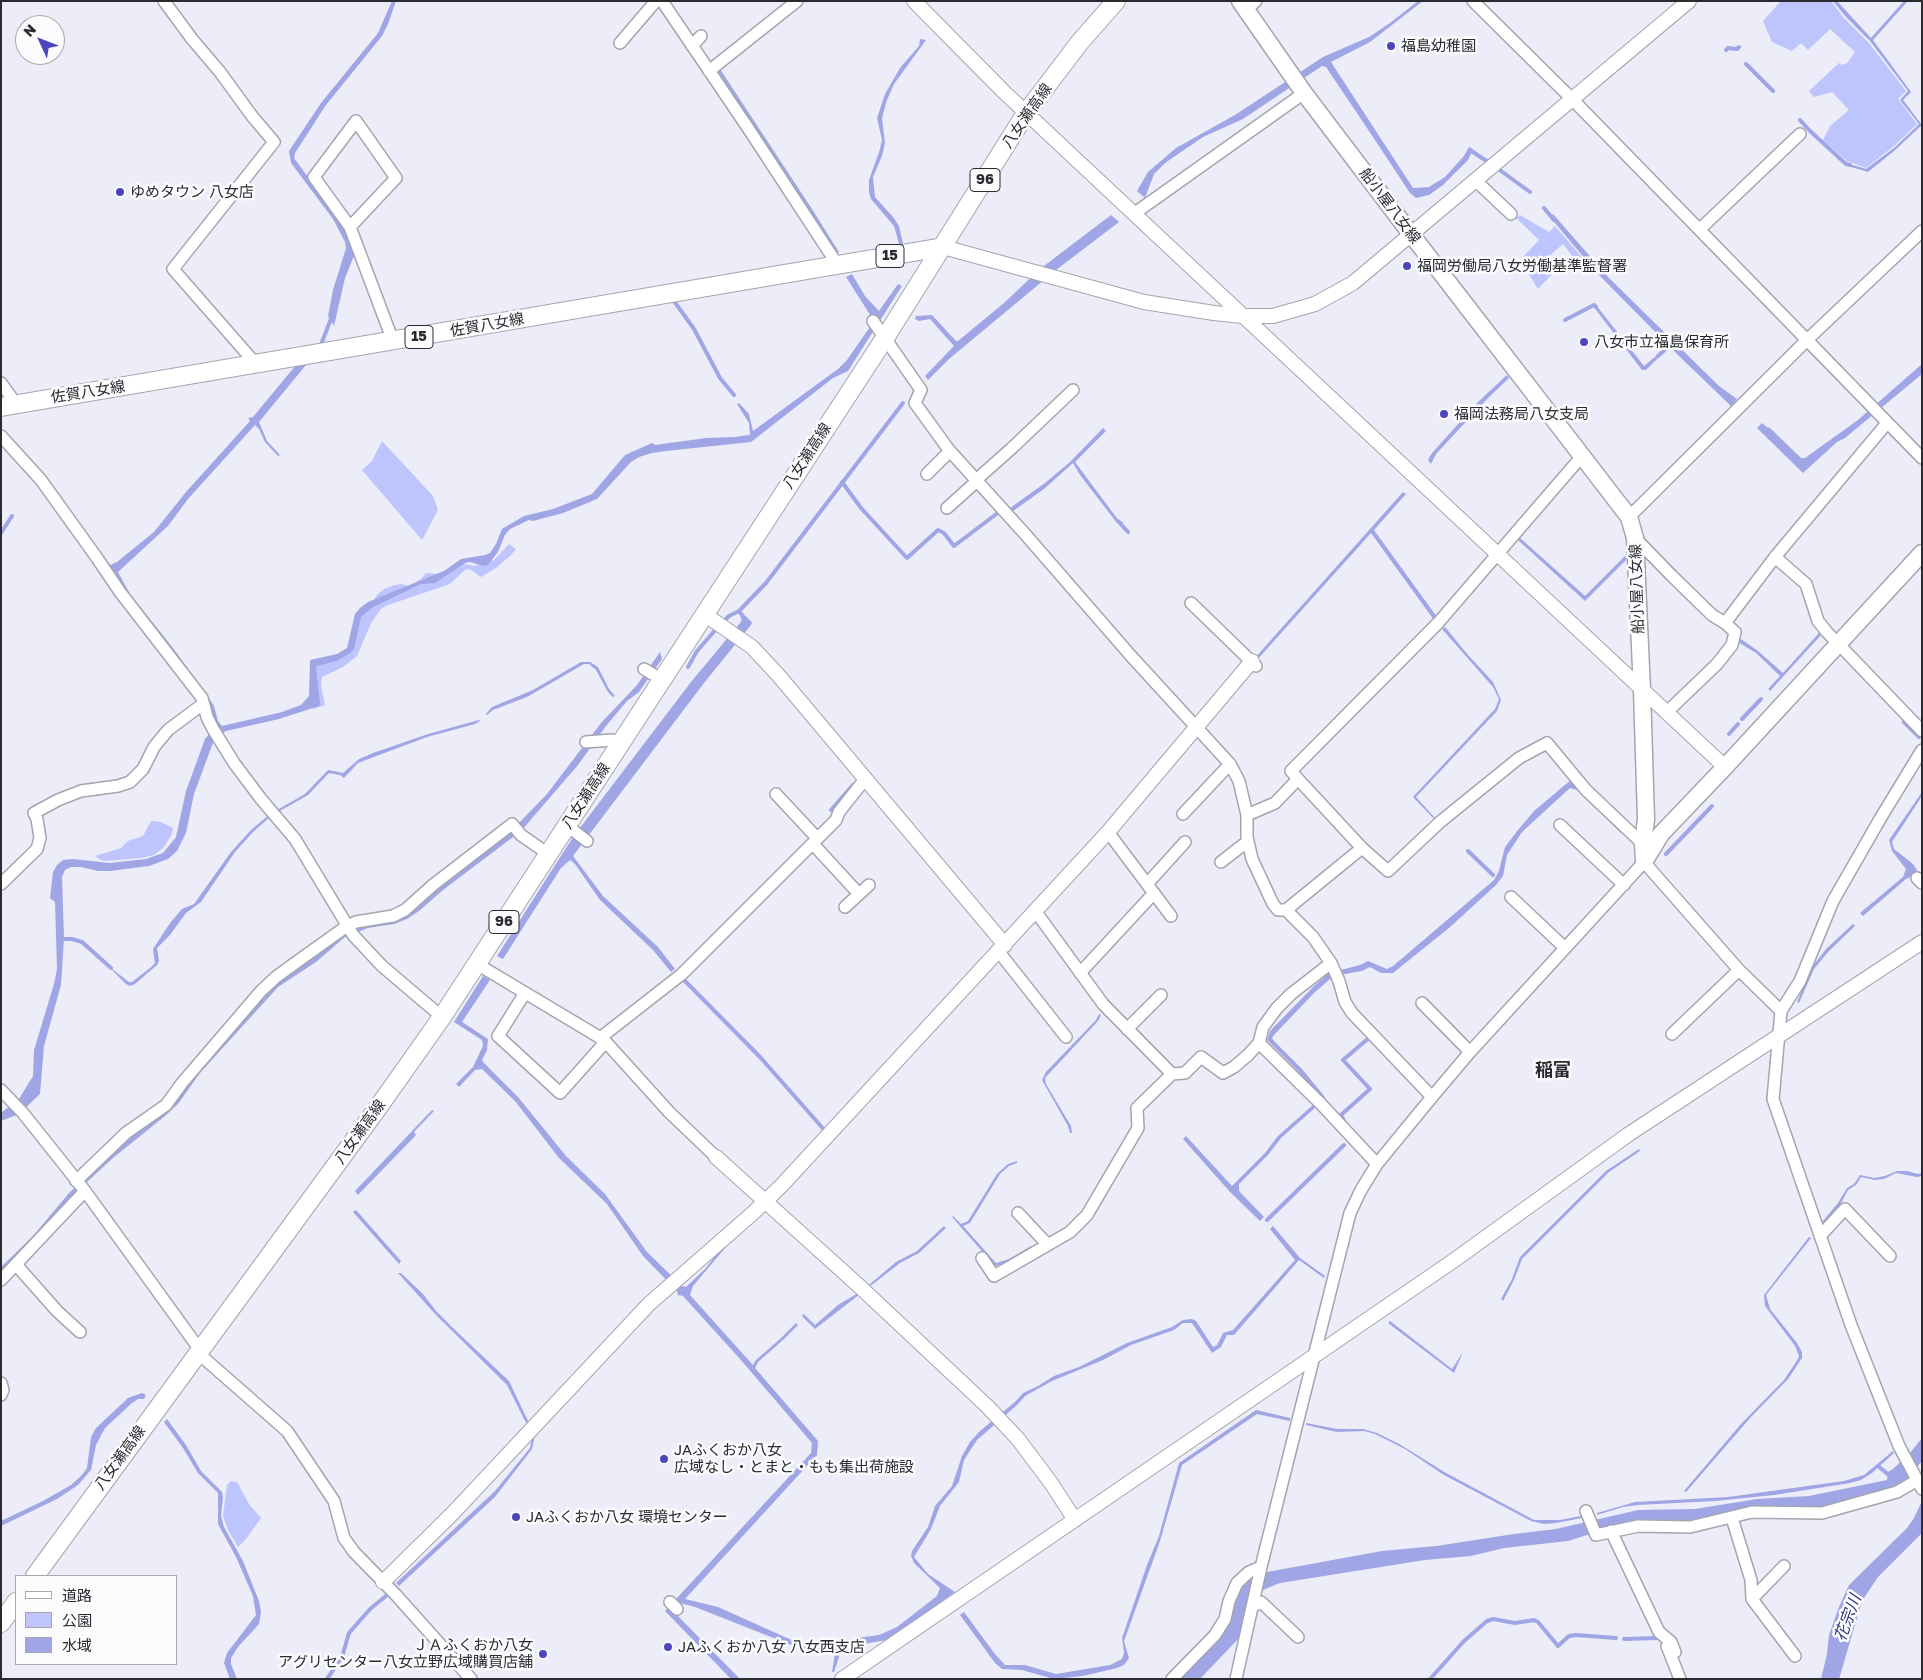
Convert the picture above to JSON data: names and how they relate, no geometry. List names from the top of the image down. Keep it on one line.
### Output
{"streets":{"main road":["八女瀬高線","96","船小屋八女線","15","佐賀八女線"]},"crossings":[["八女瀬高線","佐賀八女線"]],"districts":["稲富"],"water":["花宗川"],"places":["福島幼稚園","ゆめタウン 八女店","福岡労働局八女労働基準監督署","八女市立福島保育所","福岡法務局八女支局","JAふくおか八女 広域なし・とまと・もも集出荷施設","JAふくおか八女 環境センター","JAふくおか八女 八女西支店","ＪＡふくおか八女 アグリセンター八女立野広域購買店舗"],"legend":["道路","公園","水域"],"north":"top left"}
